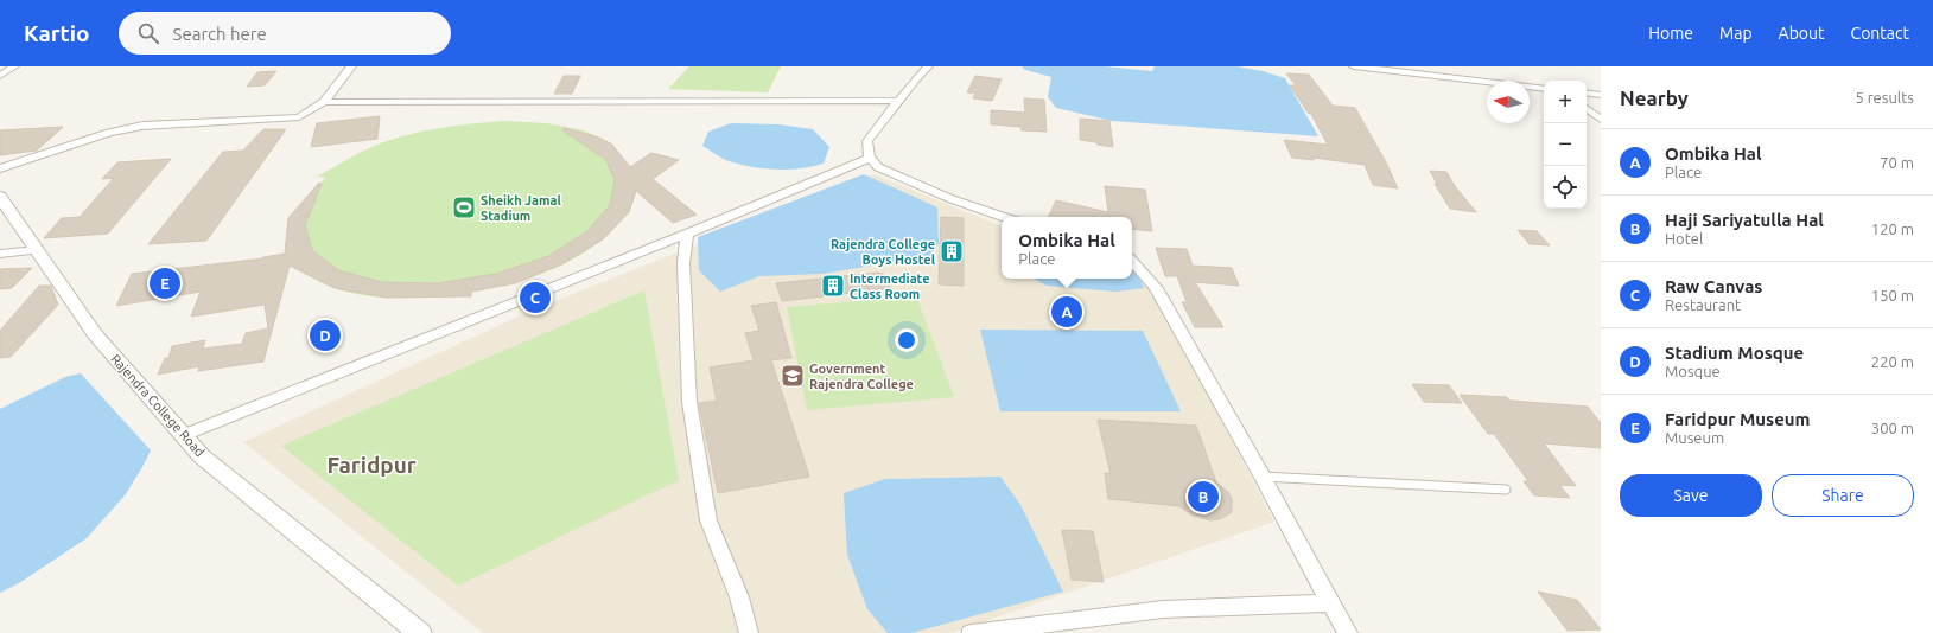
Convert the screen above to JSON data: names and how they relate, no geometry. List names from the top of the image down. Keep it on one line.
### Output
{"streets":{"street":["Rajendra College Road"]},"districts":["Faridpur"],"places":{"sports":["Sheikh Jamal Stadium"],"building":["Rajendra College Boys Hostel","Intermediate Class Room"],"school or university":["Government Rajendra College"]},"north":"left","page":{"header":"Kartio","search":"Search here","nav":["Home","Map","About","Contact"],"heading":["Nearby","5 results"],"map_buttons":["+","−"],"list":[{"mark":"A","name":"Ombika Hal","note":"Place","value":"70 m"},{"mark":"B","name":"Haji Sariyatulla Hal","note":"Hotel","value":"120 m"},{"mark":"C","name":"Raw Canvas","note":"Restaurant","value":"150 m"},{"mark":"D","name":"Stadium Mosque","note":"Mosque","value":"220 m"},{"mark":"E","name":"Faridpur Museum","note":"Museum","value":"300 m"}],"popup":["Ombika Hal","Place"],"pins":["E","C","A","D","B"],"buttons":["Save","Share"]}}
